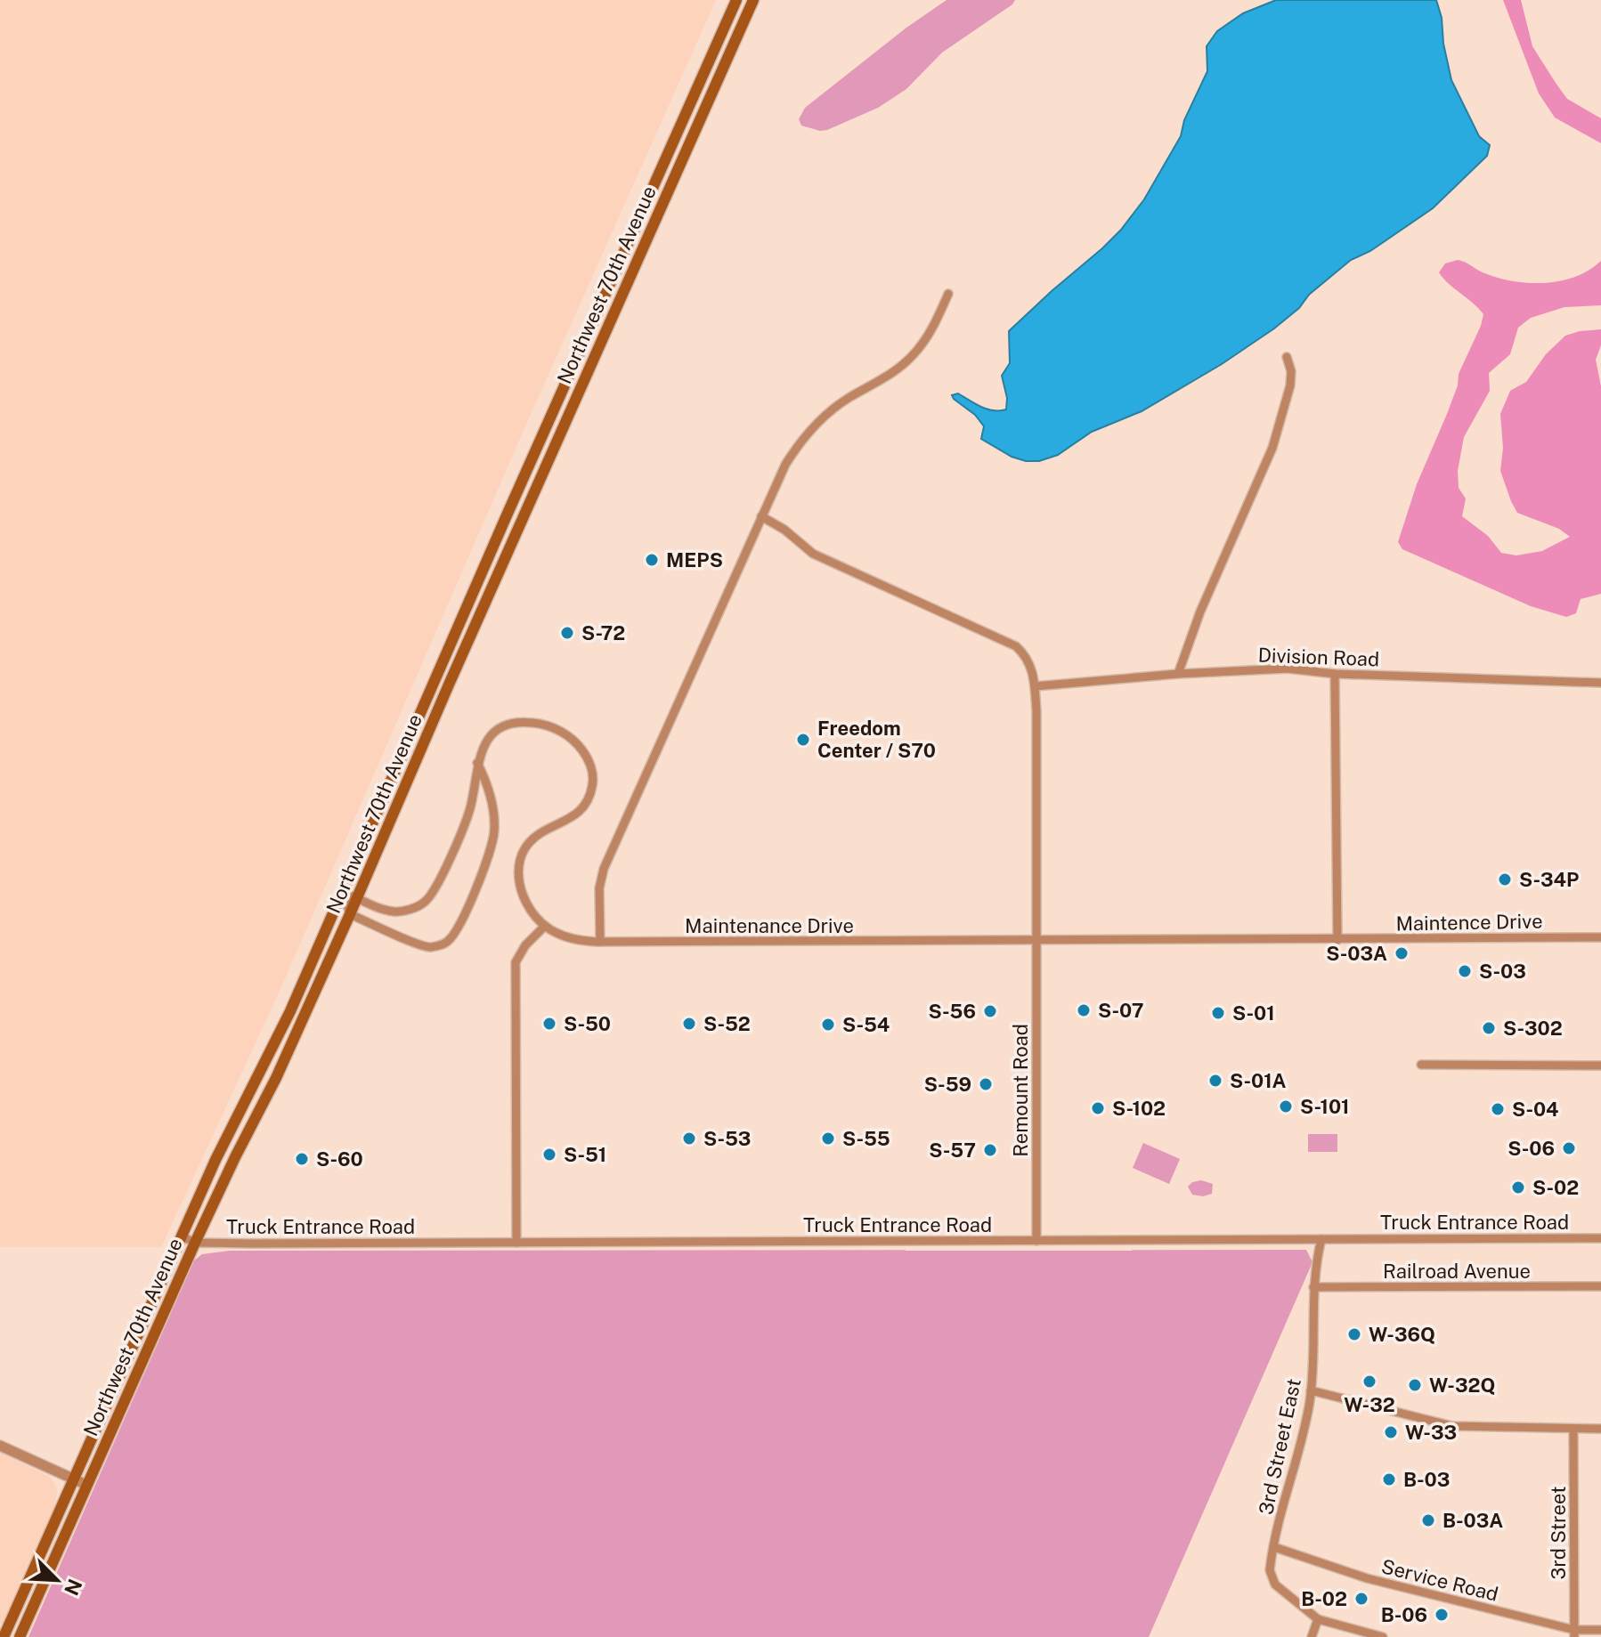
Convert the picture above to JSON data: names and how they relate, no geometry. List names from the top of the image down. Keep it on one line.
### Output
{"streets":{"main road":["Northwest 70th Avenue"],"street":["Division Road","Maintence Drive","Maintenance Drive","Remount Road","Truck Entrance Road","Railroad Avenue","3rd Street East","3rd Street","Service Road"]},"crossings":[["Northwest 70th Avenue","Truck Entrance Road"],["Division Road","Remount Road"],["Maintence Drive","Maintenance Drive"],["Maintenance Drive","Remount Road"],["Remount Road","Truck Entrance Road"],["Truck Entrance Road","3rd Street East"],["Railroad Avenue","3rd Street East"],["3rd Street East","Service Road"],["3rd Street","Service Road"]],"places":["MEPS","S-72","Freedom Center / S70","S-34P","S-03A","S-03","S-07","S-56","S-01","S-50","S-52","S-54","S-302","S-01A","S-59","S-101","S-102","S-04","S-53","S-55","S-06","S-57","S-51","S-60","S-02","W-36Q","W-32","W-32Q","W-33","B-03","B-03A","B-02","B-06"],"north":"bottom right"}
